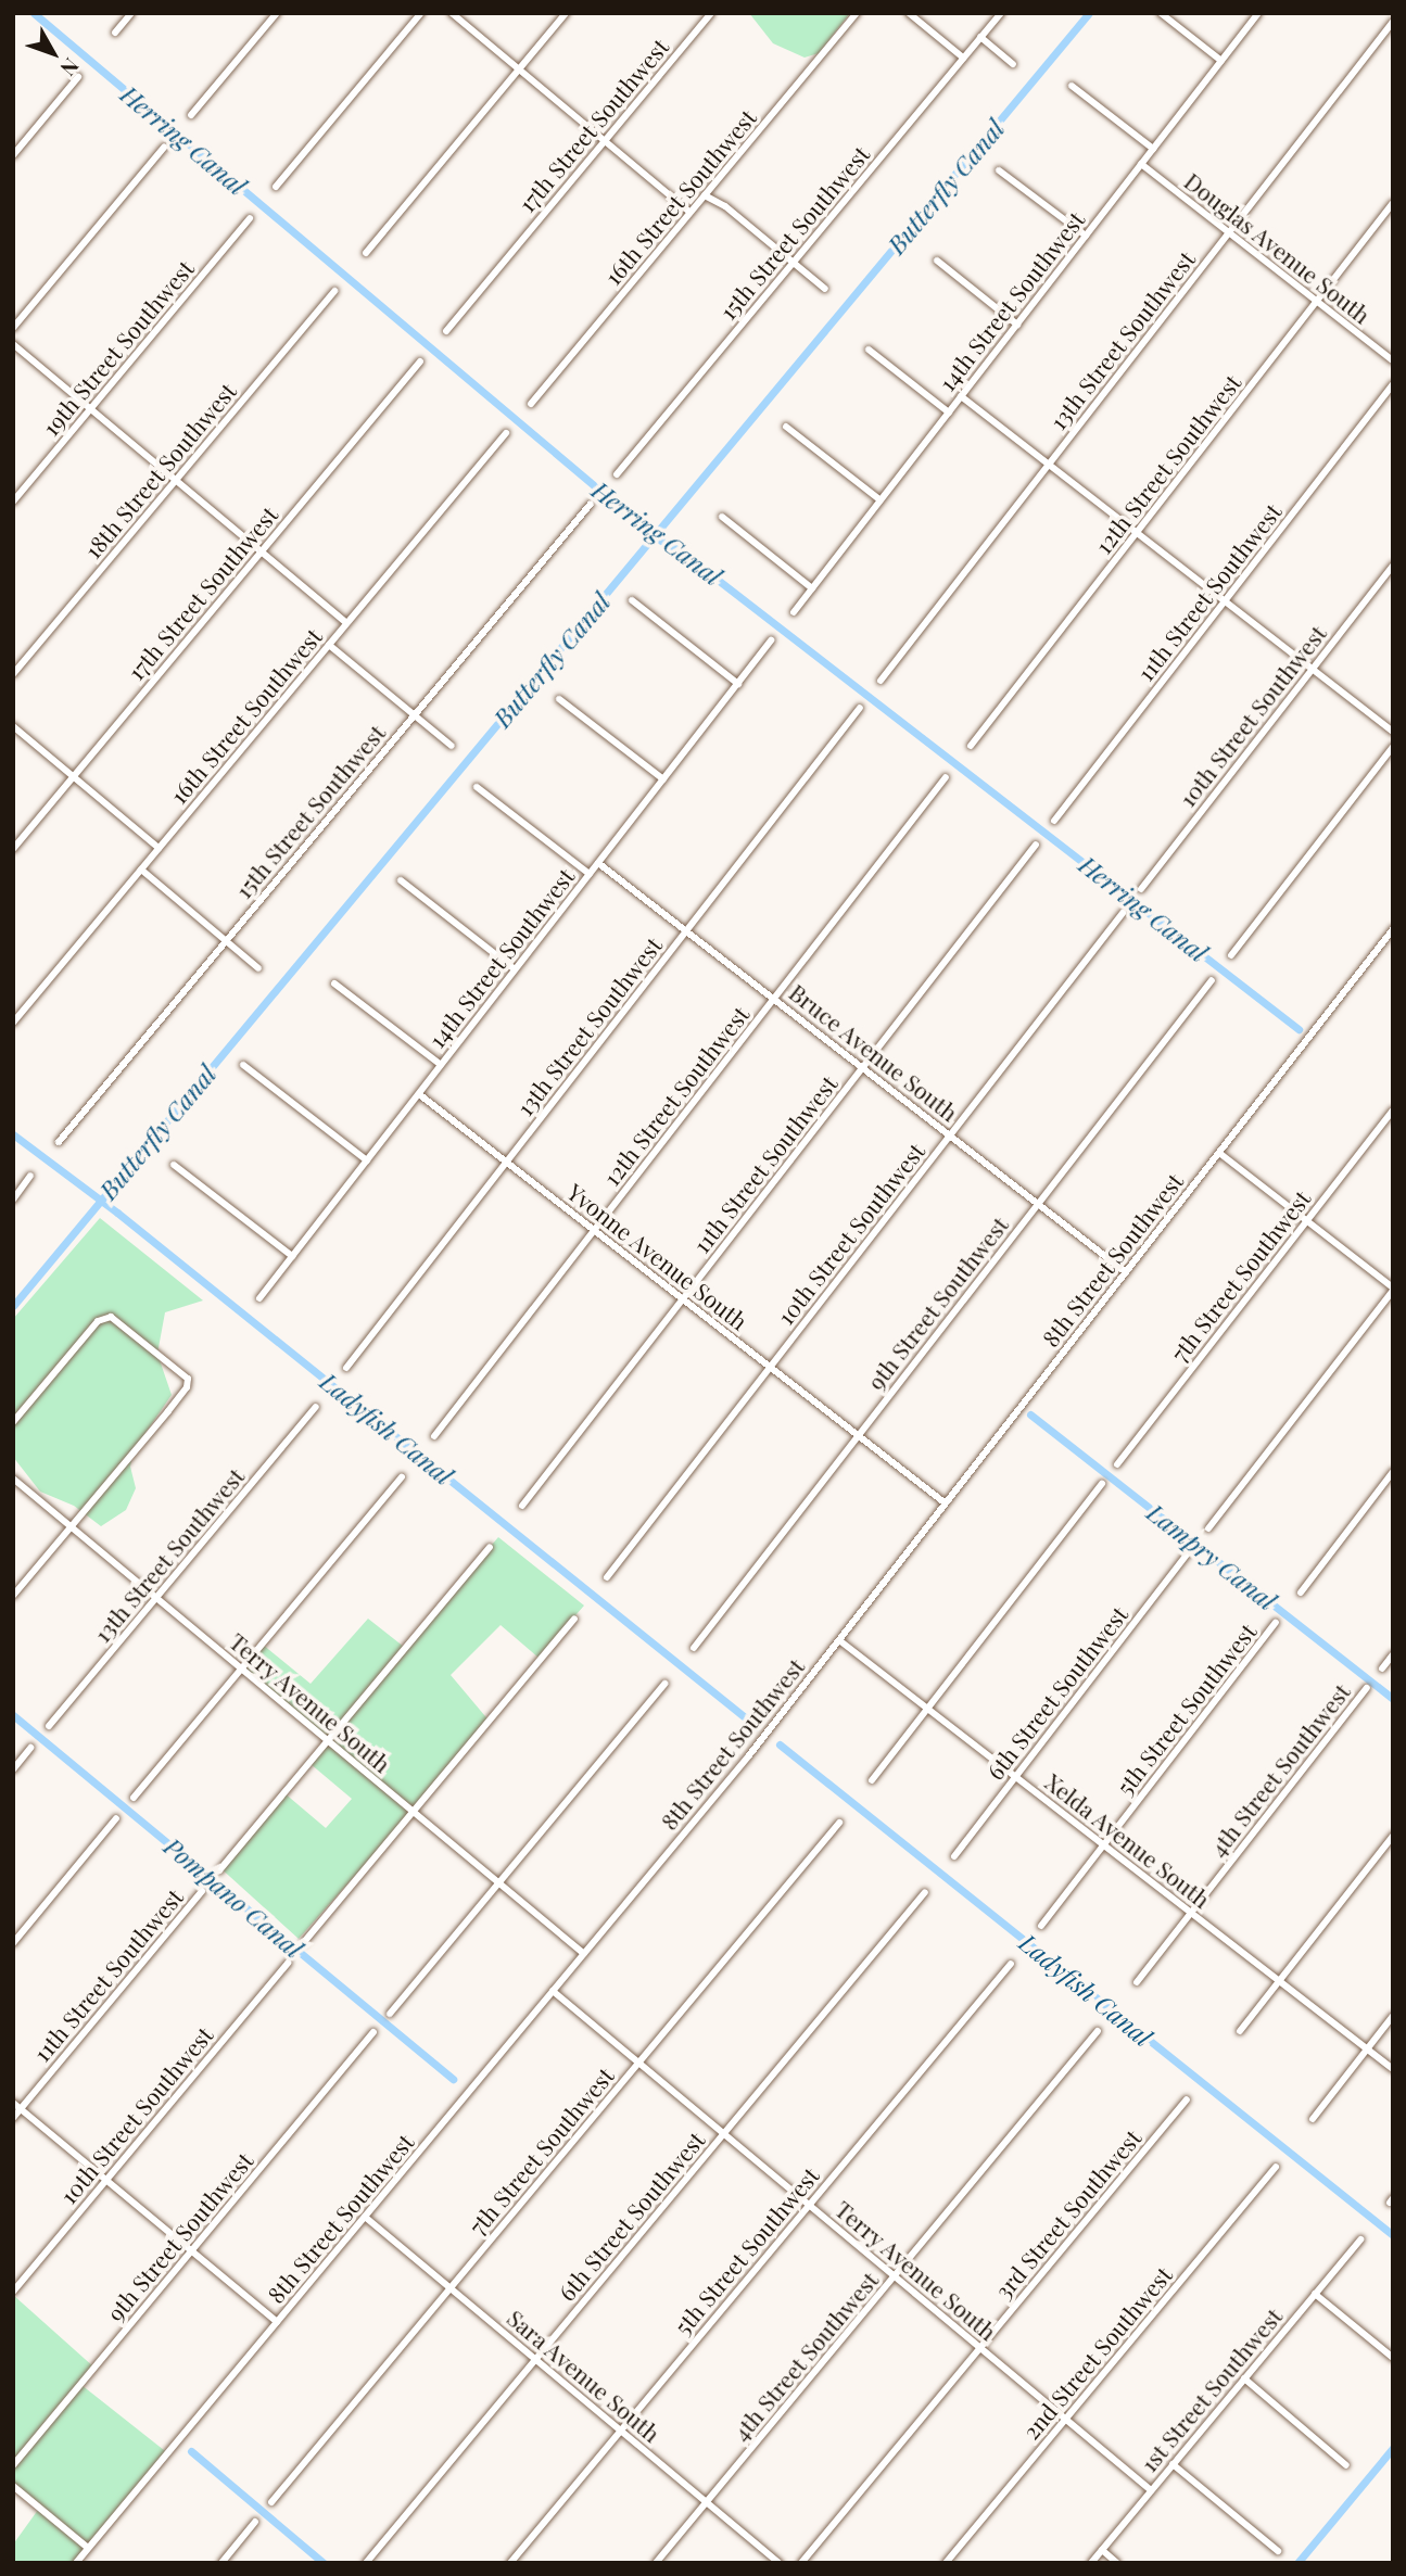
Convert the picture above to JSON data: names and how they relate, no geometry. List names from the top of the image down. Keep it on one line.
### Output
{"streets":{"street":["17th Street Southwest","16th Street Southwest","15th Street Southwest","Douglas Avenue South","14th Street Southwest","13th Street Southwest","19th Street Southwest","12th Street Southwest","18th Street Southwest","11th Street Southwest","10th Street Southwest","Bruce Avenue South","Yvonne Avenue South","8th Street Southwest","7th Street Southwest","9th Street Southwest","6th Street Southwest","Terry Avenue South","5th Street Southwest","4th Street Southwest","Xelda Avenue South","3rd Street Southwest","2nd Street Southwest","Sara Avenue South","1st Street Southwest"]},"crossings":[["Douglas Avenue South","14th Street Southwest"],["Douglas Avenue South","13th Street Southwest"],["Douglas Avenue South","12th Street Southwest"],["14th Street Southwest","Bruce Avenue South"],["14th Street Southwest","Yvonne Avenue South"],["13th Street Southwest","Bruce Avenue South"],["13th Street Southwest","Yvonne Avenue South"],["13th Street Southwest","Terry Avenue South"],["12th Street Southwest","Bruce Avenue South"],["12th Street Southwest","Yvonne Avenue South"],["11th Street Southwest","Bruce Avenue South"],["11th Street Southwest","Yvonne Avenue South"],["10th Street Southwest","Bruce Avenue South"],["10th Street Southwest","Yvonne Avenue South"],["Bruce Avenue South","8th Street Southwest"],["Bruce Avenue South","9th Street Southwest"],["Yvonne Avenue South","8th Street Southwest"],["Yvonne Avenue South","9th Street Southwest"],["8th Street Southwest","Terry Avenue South"],["8th Street Southwest","Xelda Avenue South"],["8th Street Southwest","Sara Avenue South"],["7th Street Southwest","Terry Avenue South"],["7th Street Southwest","Sara Avenue South"],["6th Street Southwest","Terry Avenue South"],["6th Street Southwest","Xelda Avenue South"],["6th Street Southwest","Sara Avenue South"],["Terry Avenue South","5th Street Southwest"],["Terry Avenue South","4th Street Southwest"],["Terry Avenue South","3rd Street Southwest"],["Terry Avenue South","2nd Street Southwest"],["Terry Avenue South","1st Street Southwest"],["5th Street Southwest","Xelda Avenue South"],["5th Street Southwest","Sara Avenue South"],["4th Street Southwest","Xelda Avenue South"],["4th Street Southwest","Sara Avenue South"]],"water":["Herring Canal","Butterfly Canal","Ladyfish Canal","Lampry Canal","Pompano Canal"],"north":"bottom right"}
